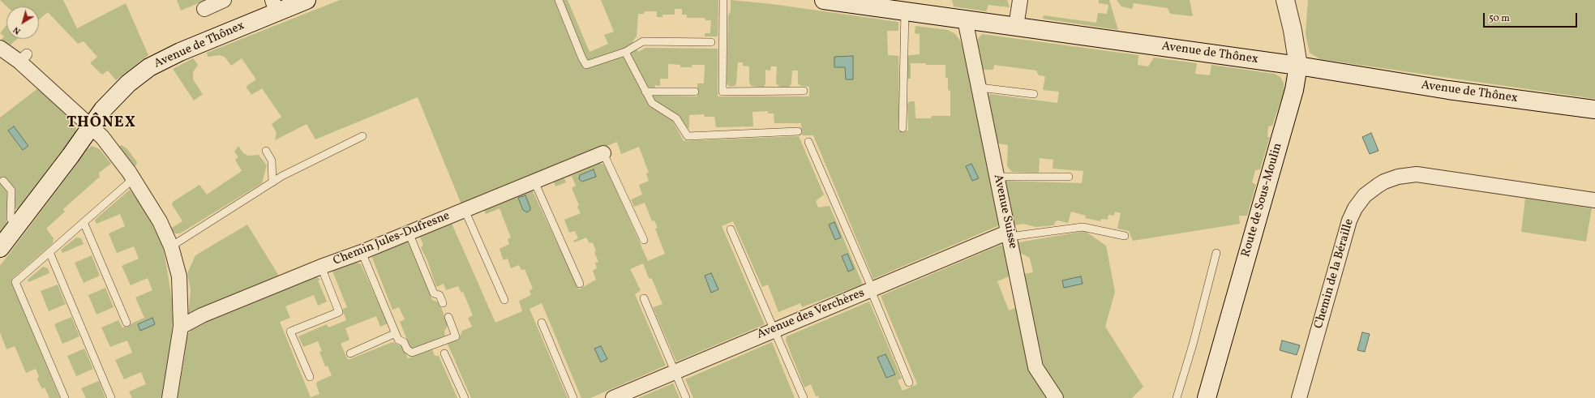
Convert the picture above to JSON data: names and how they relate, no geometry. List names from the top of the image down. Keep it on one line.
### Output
{"streets":{"main road":["Avenue de Thônex","Route de Sous-Moulin"],"street":["Avenue Suisse","Chemin Jules-Dufresne","Chemin de la Béraille","Avenue des Verchères"]},"crossings":[["Avenue de Thônex","Route de Sous-Moulin"],["Avenue de Thônex","Avenue Suisse"],["Avenue Suisse","Avenue des Verchères"]],"districts":["THÔNEX"],"scale_bar":"50 m","north":"bottom left"}
